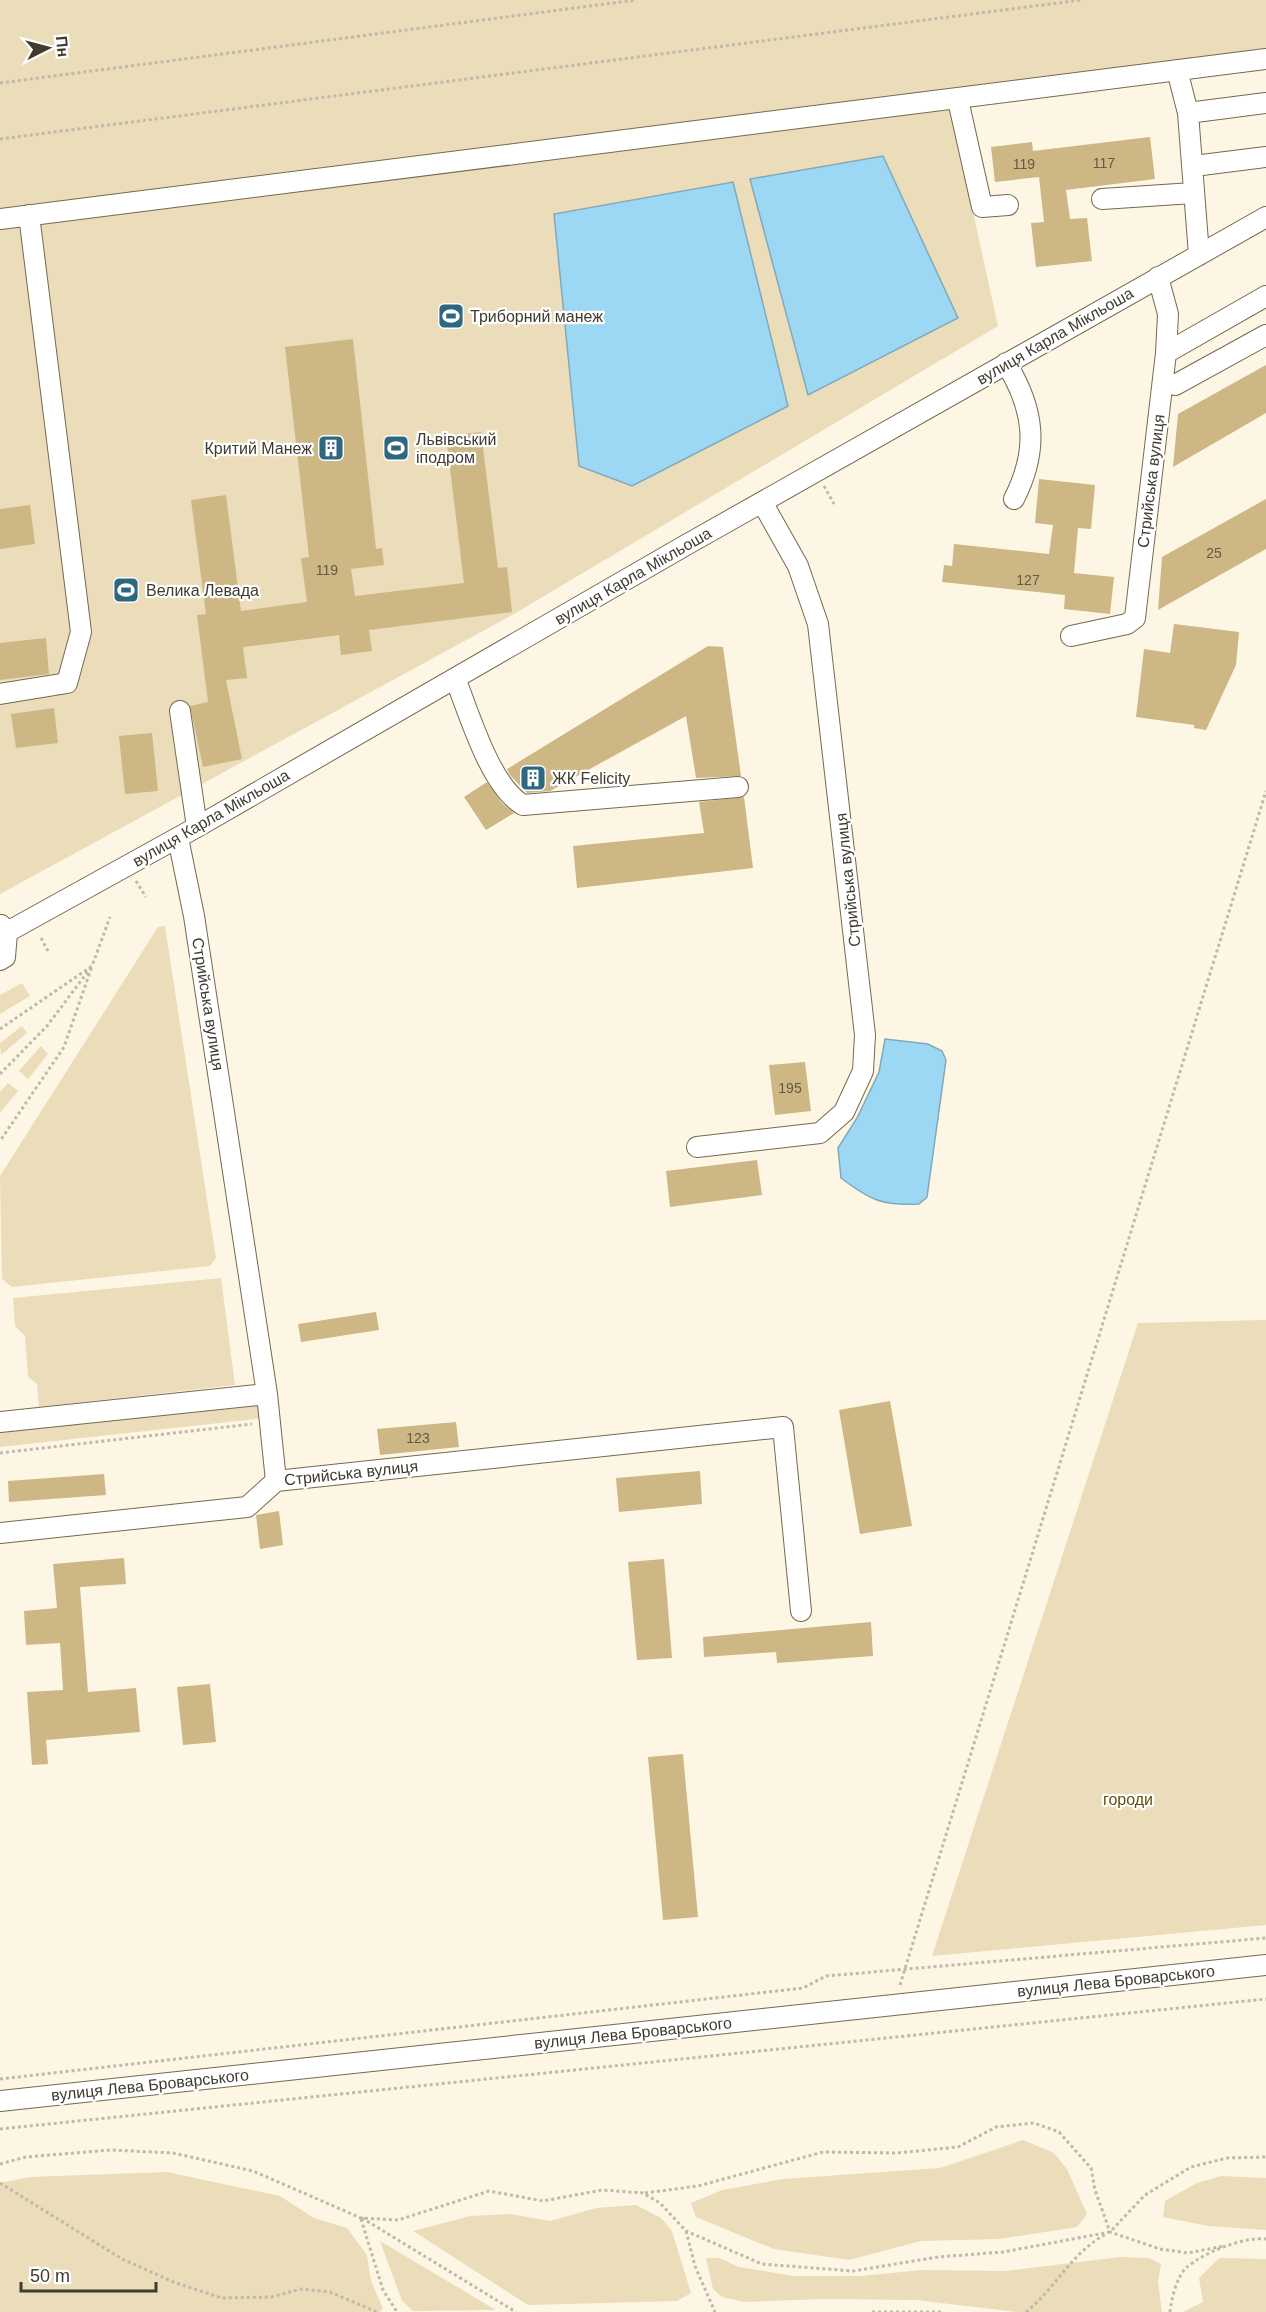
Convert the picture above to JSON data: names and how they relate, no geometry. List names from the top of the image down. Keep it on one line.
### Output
{"streets":{"street":["вулиця Карла Мікльоша","Стрийська вулиця","вулиця Лева Броварського"]},"crossings":[["вулиця Карла Мікльоша","Стрийська вулиця"]],"parks":["городи"],"places":{"sports":["Триборний манеж","Львівський іподром","Велика Левада"],"building":["Критий Манеж","ЖК Felicity"]},"house_numbers":["117","119","25","119","127","195","123"],"scale_bar":"50 m","north":"right"}
